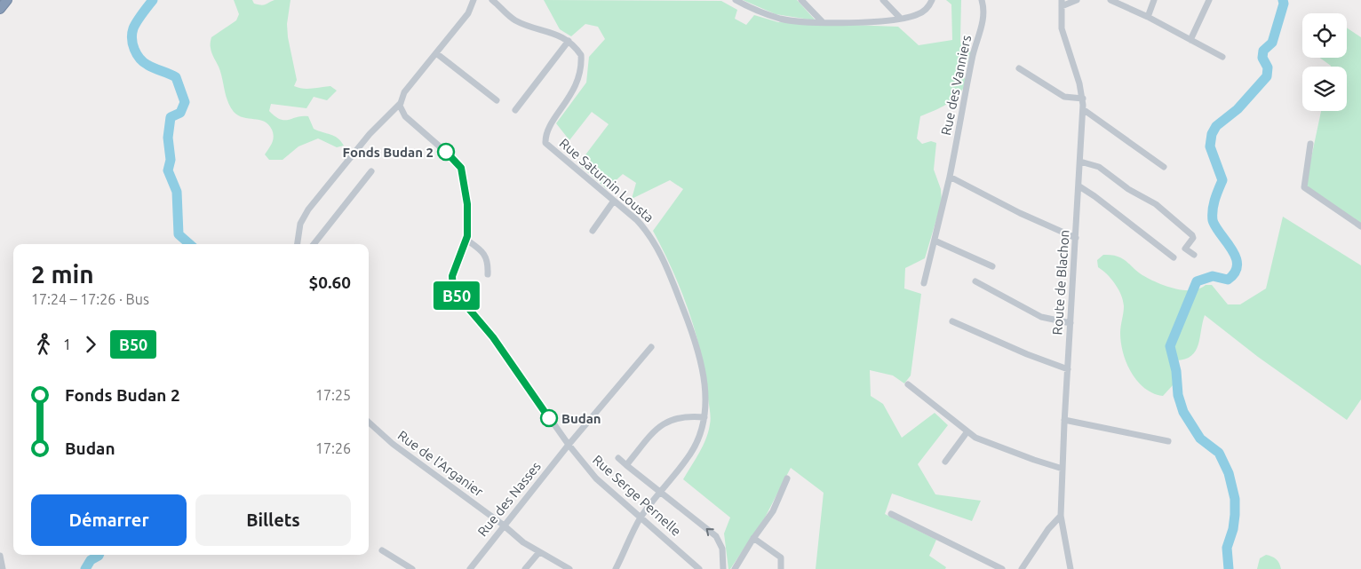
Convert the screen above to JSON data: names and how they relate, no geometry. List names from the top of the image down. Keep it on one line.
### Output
{"streets":{"street":["Rue des Vanniers","Rue Saturnin Lousta","Route de Blachon","Rue de l'Arganier","Rue Serge Pernelle","Rue des Nasses"]},"crossings":[["Rue Saturnin Lousta","Rue Serge Pernelle"],["Rue de l'Arganier","Rue des Nasses"],["Rue Serge Pernelle","Rue des Nasses"]],"places":["Fonds Budan 2","Budan"],"lines":["bus line B50"],"page":{"on_map":"B50","heading":["2 min","17:24 – 17:26 · Bus","$0.60"],"legs":["1","B50"],"list":[{"name":"Fonds Budan 2","value":"17:25"},{"name":"Budan","value":"17:26"}],"buttons":["Démarrer","Billets"]}}
